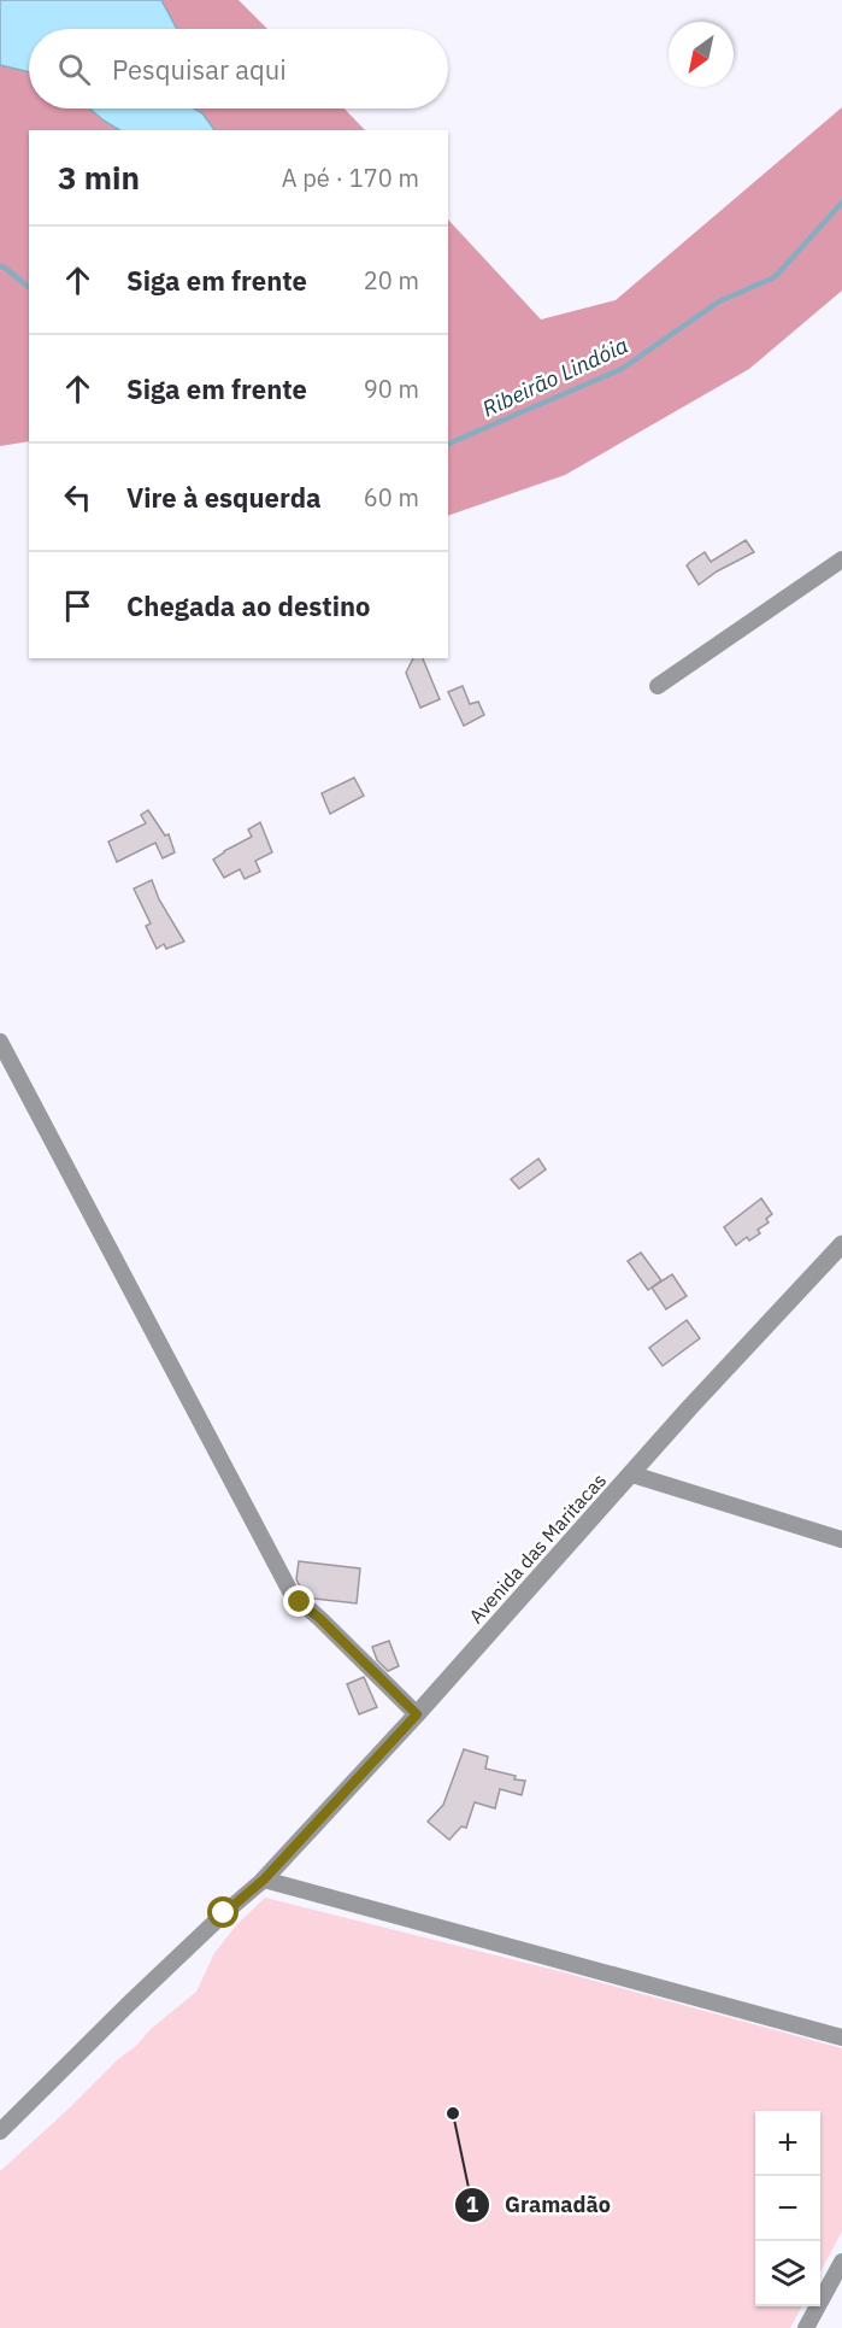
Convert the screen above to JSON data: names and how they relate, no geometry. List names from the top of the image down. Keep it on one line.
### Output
{"streets":{"street":["Avenida das Maritacas"]},"water":["Ribeirão Lindóia"],"places":["Gramadão"],"north":"bottom left","page":{"search":"Pesquisar aqui","heading":["3 min","A pé · 170 m"],"list":[["Siga em frente","20 m"],["Siga em frente","90 m"],["Vire à esquerda","60 m"],"Chegada ao destino"],"map_buttons":["+","−"]}}
